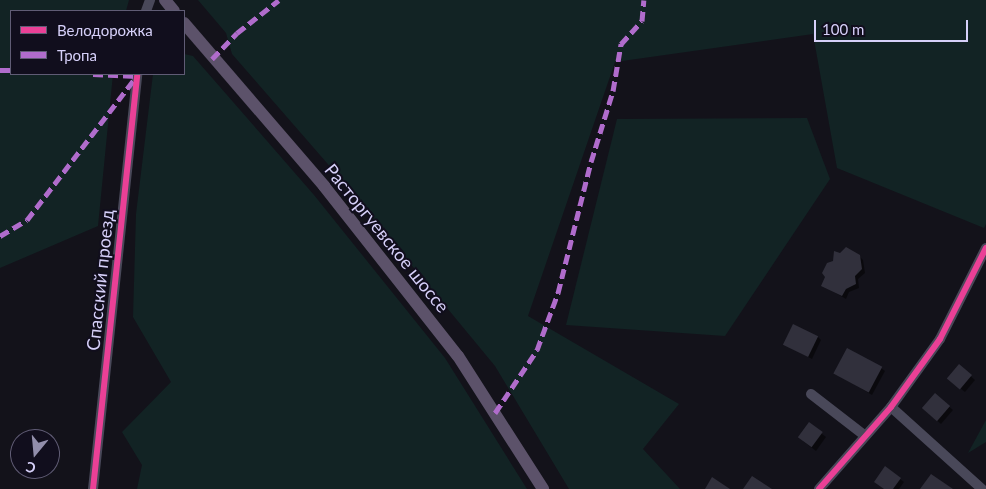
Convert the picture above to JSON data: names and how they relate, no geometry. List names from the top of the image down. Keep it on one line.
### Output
{"streets":{"main road":["Расторгуевское шоссе"],"street":["Спасский проезд"]},"legend":["Велодорожка","Тропа"],"scale_bar":"100 m","north":"bottom"}
